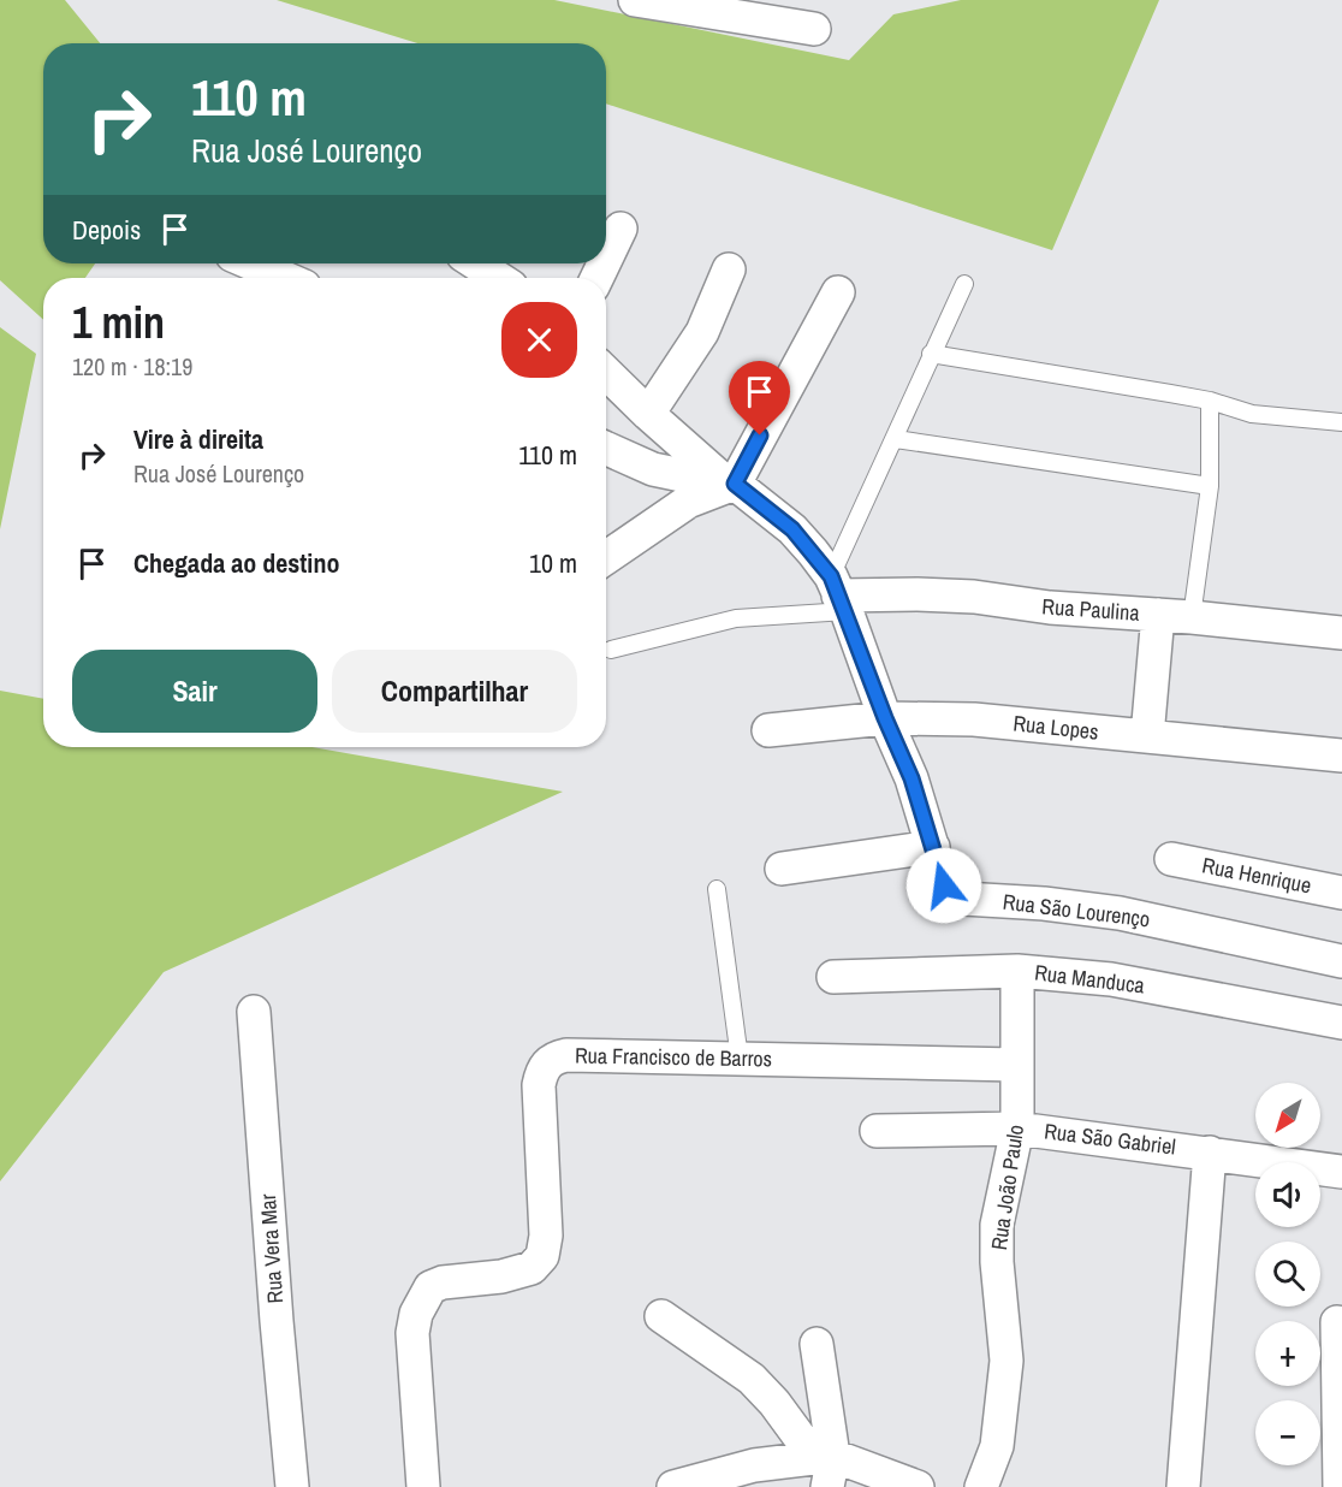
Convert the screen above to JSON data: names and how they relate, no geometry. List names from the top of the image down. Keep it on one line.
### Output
{"streets":{"street":["Rua Paulina","Rua Lopes","Rua Henrique","Rua São Lourenço","Rua Manduca","Rua Francisco de Barros","Rua São Gabriel","Rua João Paulo","Rua Vera Mar"]},"crossings":[["Rua Paulina","Rua São Lourenço"],["Rua Lopes","Rua São Lourenço"],["Rua Manduca","Rua João Paulo"],["Rua Francisco de Barros","Rua João Paulo"],["Rua São Gabriel","Rua João Paulo"]],"north":"bottom left","page":{"turn":["110 m","Rua José Lourenço"],"then":"Depois","heading":["1 min","120 m · 18:19"],"list":[{"name":"Vire à direita","note":"Rua José Lourenço","value":"110 m"},{"name":"Chegada ao destino","value":"10 m"}],"buttons":["Sair","Compartilhar"],"map_buttons":["+","−"]}}
